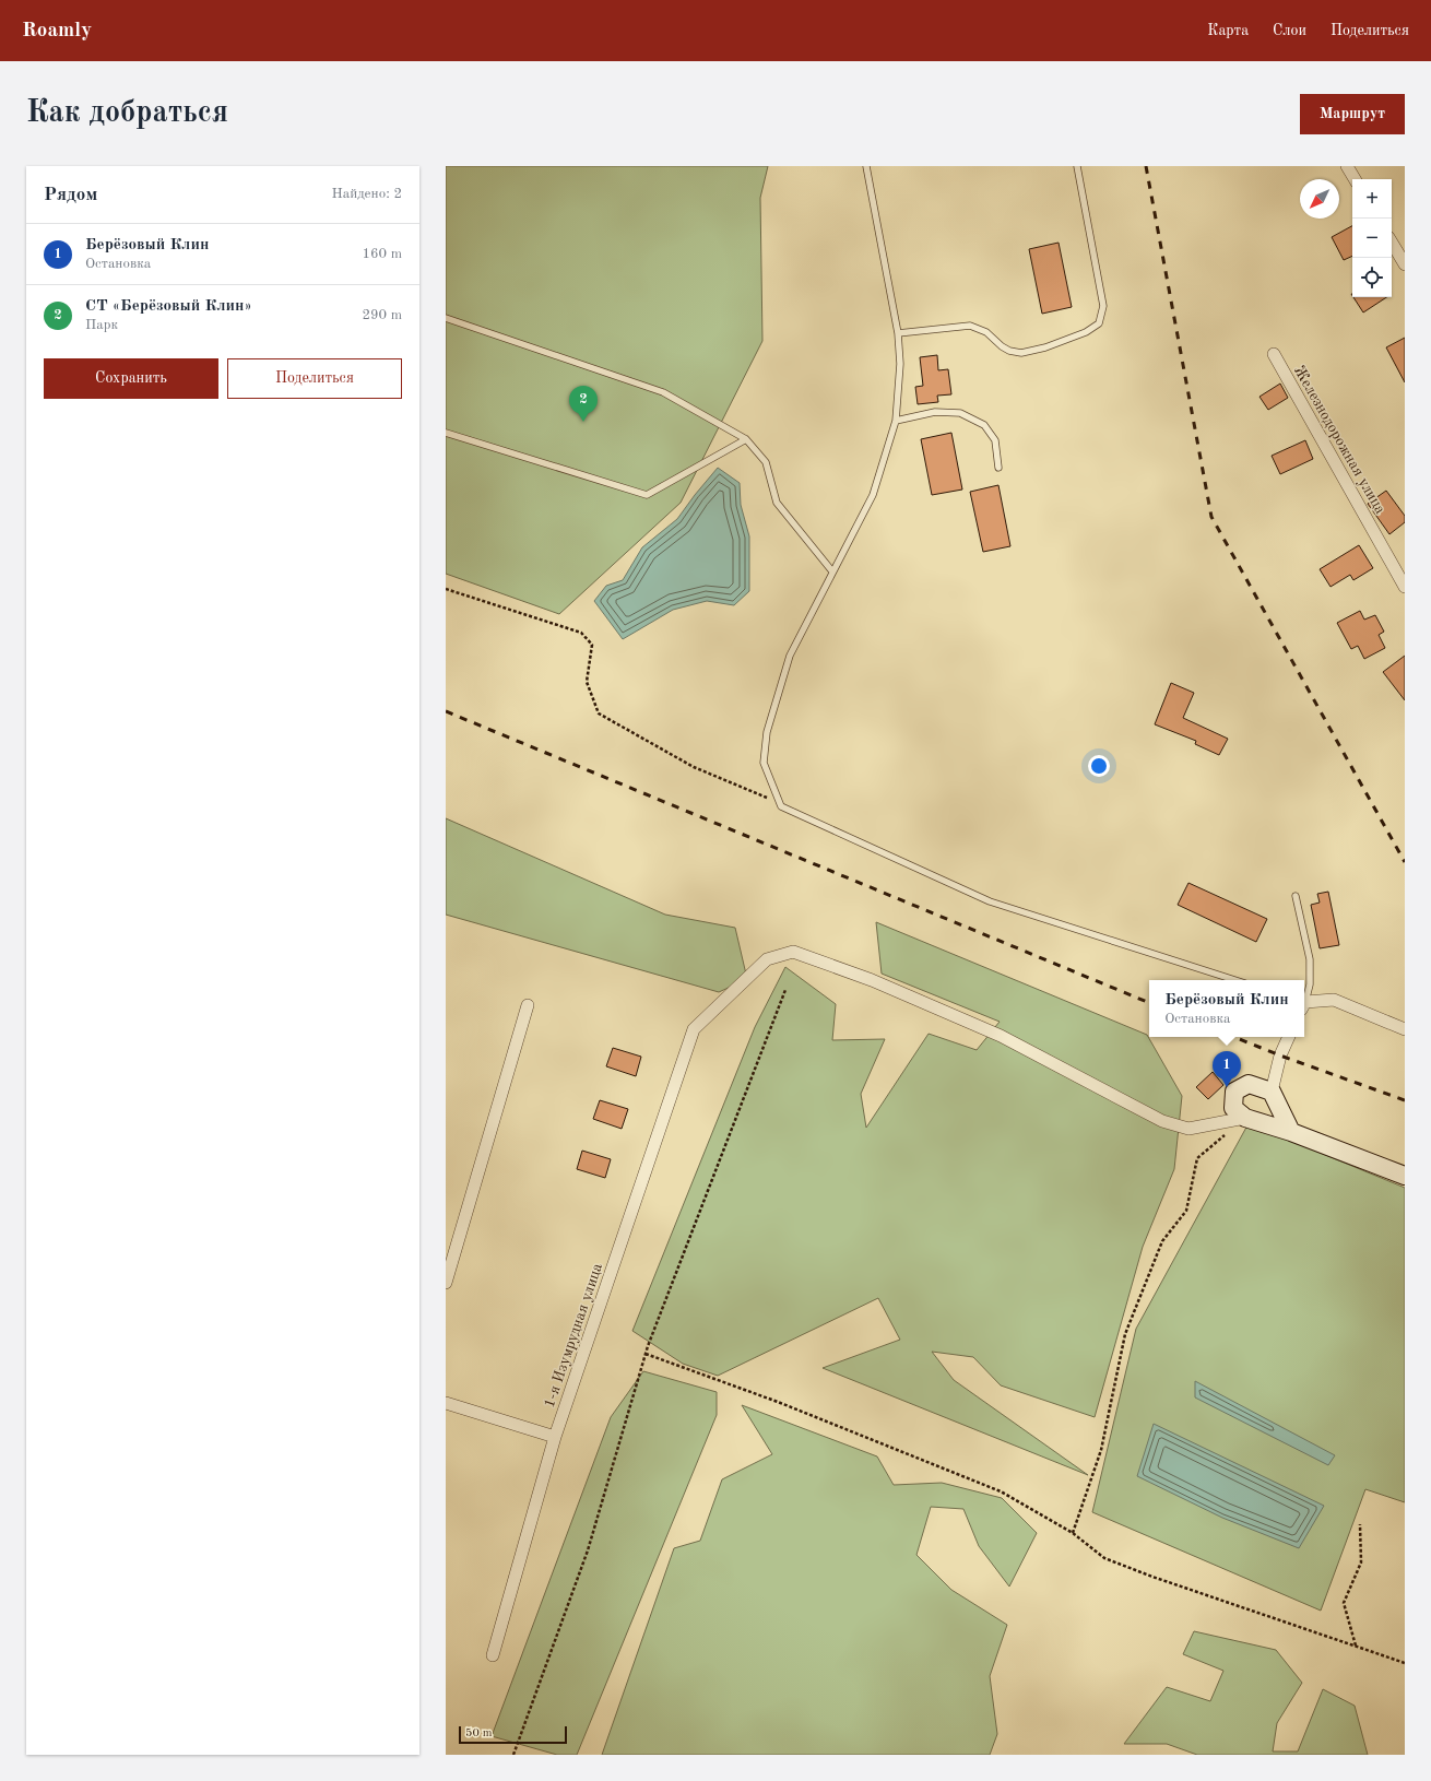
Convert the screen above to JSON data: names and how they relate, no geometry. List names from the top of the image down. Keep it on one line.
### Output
{"streets":{"street":["Железнодорожная улица","1-я Изумрудная улица"]},"scale_bar":"50 m","north":"bottom left","page":{"header":"Roamly","nav":["Карта","Слои","Поделиться"],"buttons":["Маршрут",["Сохранить","Поделиться"]],"title":"Как добраться","heading":["Рядом","Найдено: 2"],"map_buttons":["+","−"],"list":[{"mark":"1","name":"Берёзовый Клин","note":"Остановка","value":"160 m"},{"mark":"2","name":"СТ «Берёзовый Клин»","note":"Парк","value":"290 m"}],"pins":["2","1"],"popup":["Берёзовый Клин","Остановка"],"scale":"50 m"}}
